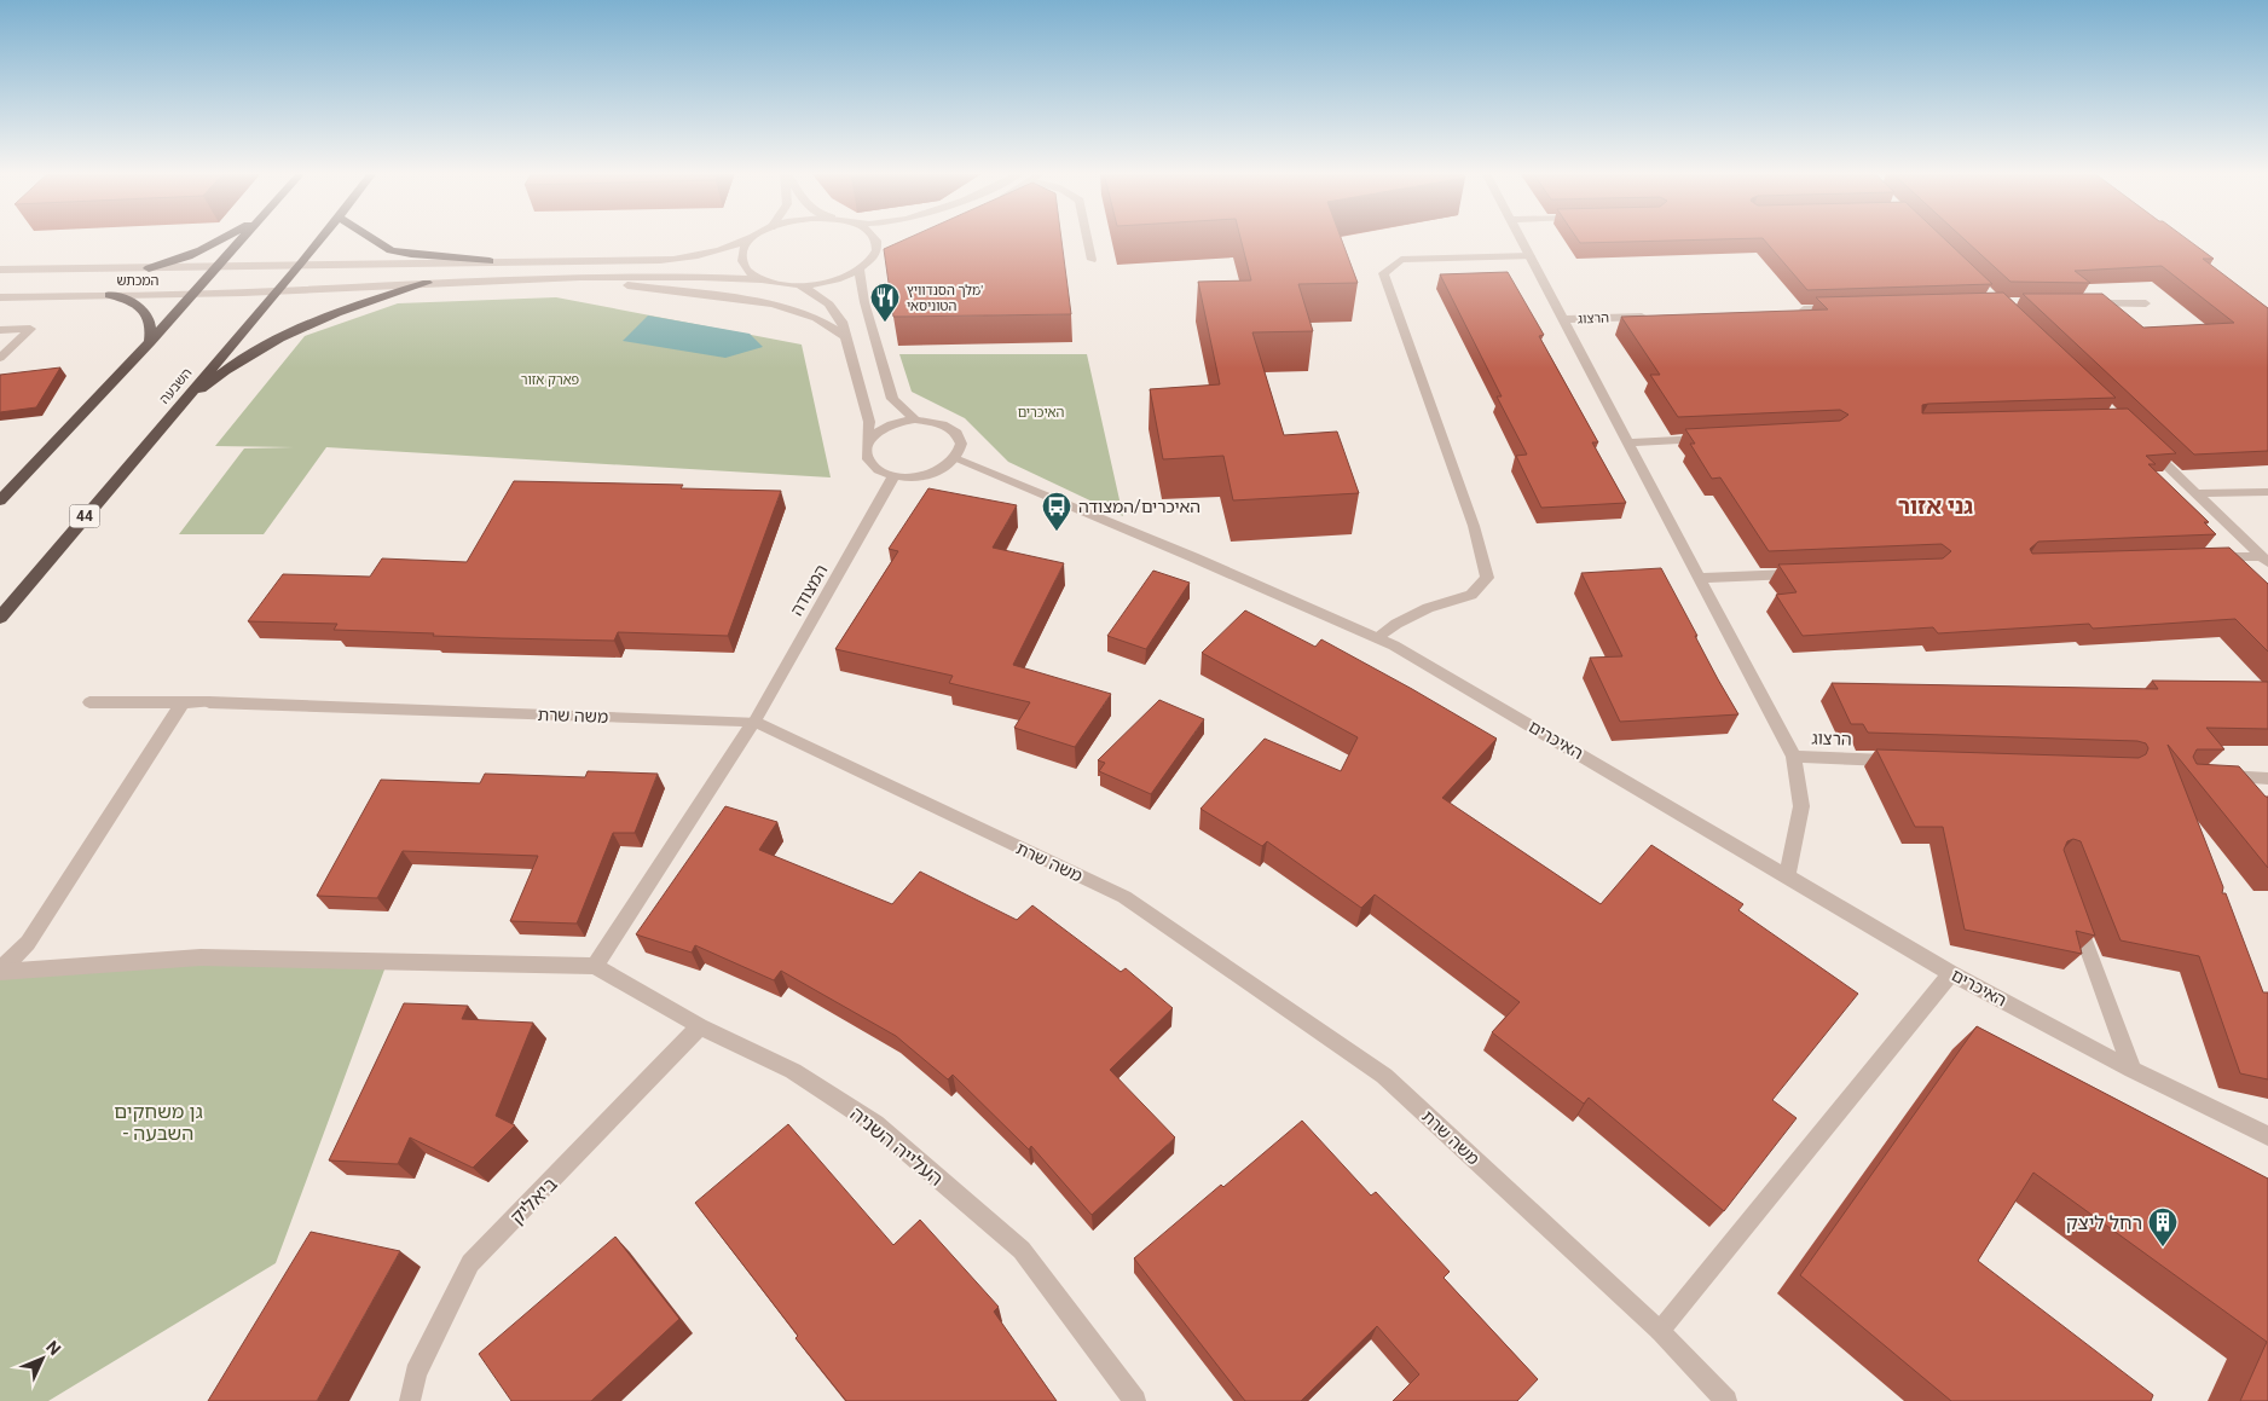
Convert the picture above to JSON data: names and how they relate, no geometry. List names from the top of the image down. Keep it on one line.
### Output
{"streets":{"highway":["השבעה","44"],"street":["המכתש","הרצוג","המצודה","משה שרת","האיכרים","העלייה השניה","ביאליק"]},"crossings":[["המכתש","השבעה"],["הרצוג","האיכרים"],["המצודה","משה שרת"],["המצודה","האיכרים"],["המצודה","העלייה השניה"],["העלייה השניה","ביאליק"]],"districts":["גני אזור"],"parks":["פארק אזור","האיכרים","גן משחקים - השבעה"],"places":{"restaurant":["מלך הסנדוויץ' הטוניסאי"],"bus stop":["האיכרים/המצודה"],"building":["רחל ליצק"]},"north":"top right"}
